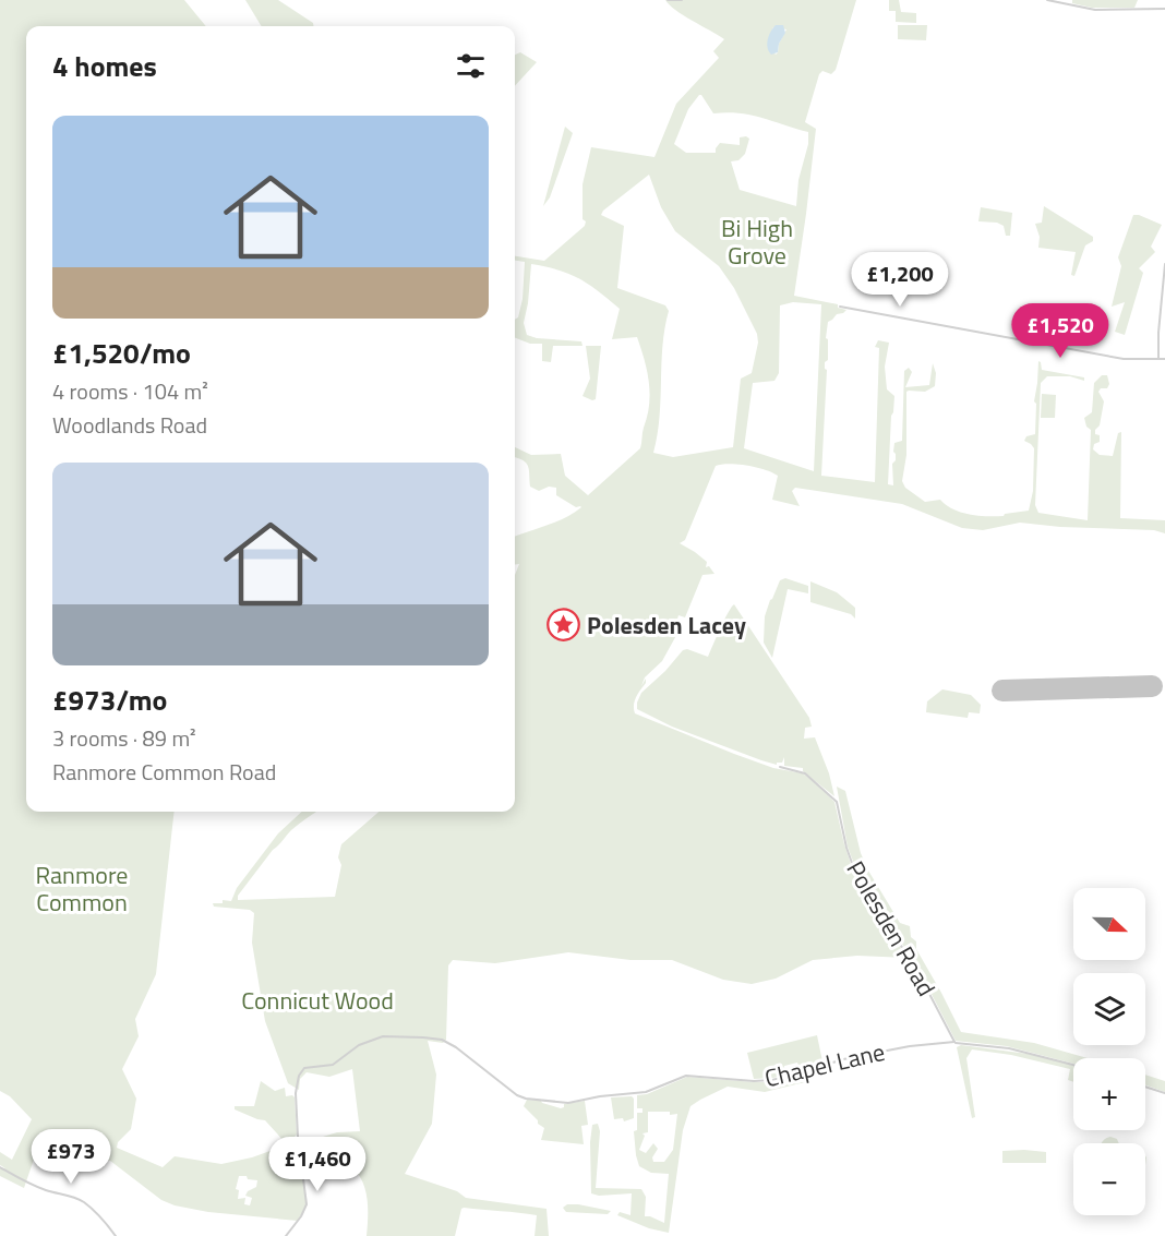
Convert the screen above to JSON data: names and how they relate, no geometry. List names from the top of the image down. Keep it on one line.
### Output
{"streets":{"street":["Polesden Road","Chapel Lane"]},"crossings":[["Polesden Road","Chapel Lane"]],"parks":["Bi High Grove","Ranmore Common","Connicut Wood"],"places":{"place":["Polesden Lacey"]},"north":"right","page":{"heading":"4 homes","list":[{"name":"£1,520/mo","note":"4 rooms · 104 m² · Woodlands Road"},{"name":"£973/mo","note":"3 rooms · 89 m² · Ranmore Common Road"}],"price":["£1,200","£1,520","£973","£1,460"],"map_buttons":["+","−"]}}
